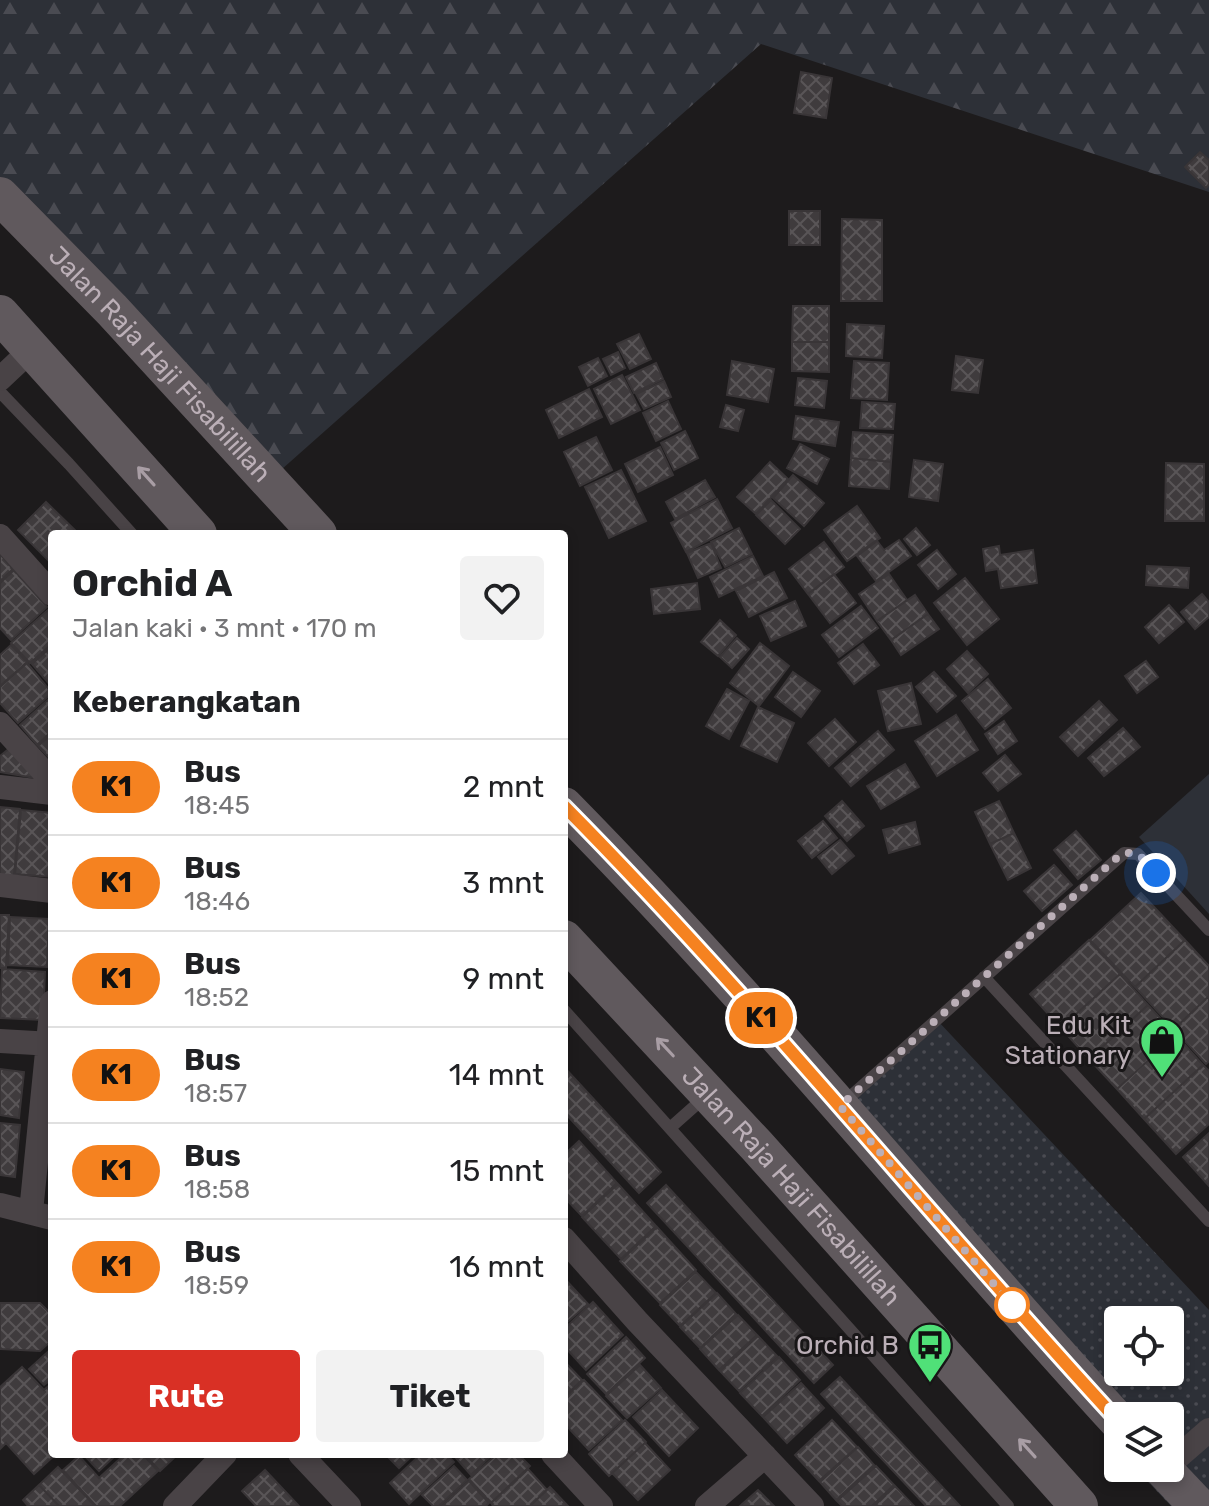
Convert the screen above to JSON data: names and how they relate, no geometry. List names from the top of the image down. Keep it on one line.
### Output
{"streets":{"main road":["Jalan Raja Haji Fisabilillah"]},"places":{"shop":["Edu Kit Stationary"],"bus stop":["Orchid B"]},"lines":["bus line K1"],"page":{"on_map":"K1","heading":[["Orchid A","Jalan kaki · 3 mnt · 170 m"],"Keberangkatan"],"list":[{"mark":"K1","name":"Bus","note":"18:45","value":"2 mnt"},{"mark":"K1","name":"Bus","note":"18:46","value":"3 mnt"},{"mark":"K1","name":"Bus","note":"18:52","value":"9 mnt"},{"mark":"K1","name":"Bus","note":"18:57","value":"14 mnt"},{"mark":"K1","name":"Bus","note":"18:58","value":"15 mnt"},{"mark":"K1","name":"Bus","note":"18:59","value":"16 mnt"}],"buttons":["Rute","Tiket"]}}
